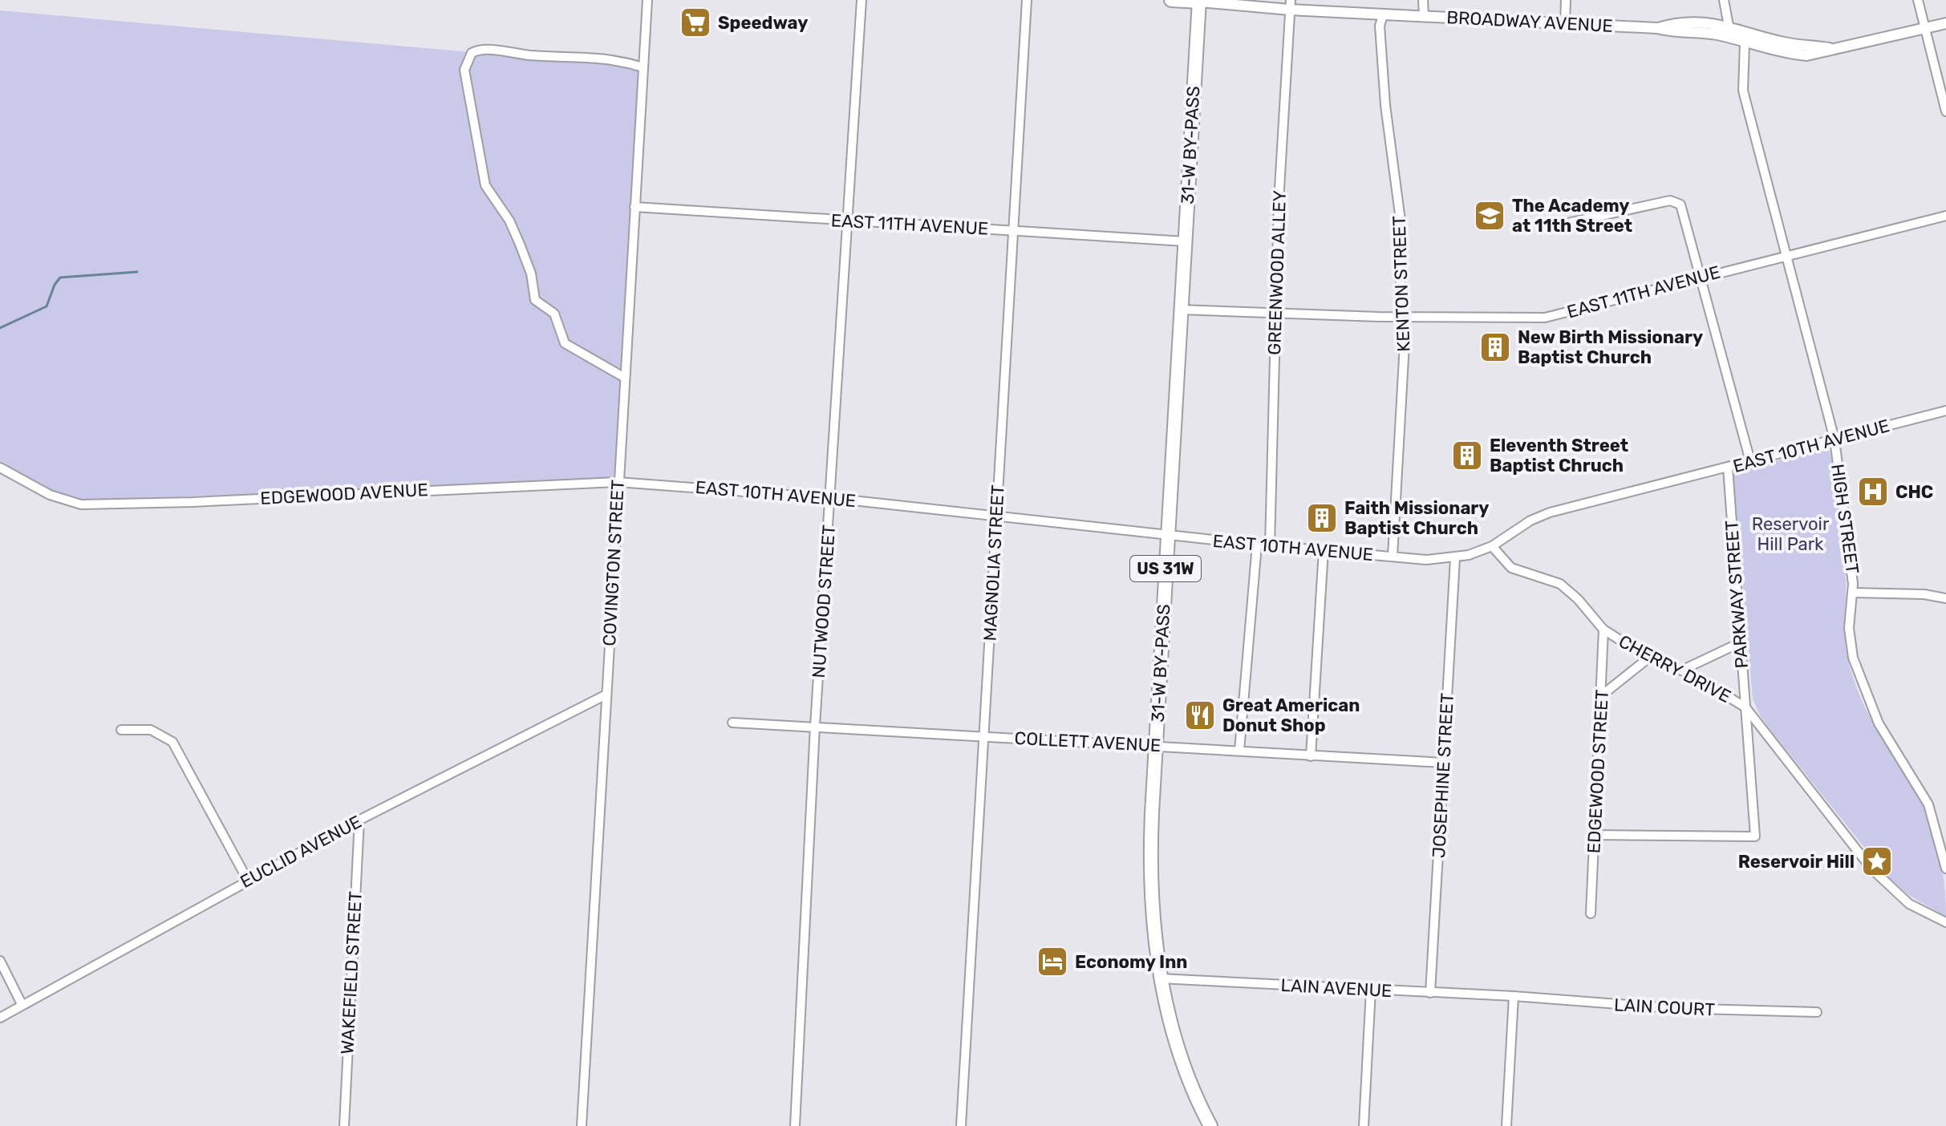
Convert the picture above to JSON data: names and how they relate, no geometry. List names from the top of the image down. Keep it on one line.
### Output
{"streets":{"main road":["BROADWAY AVENUE","31-W BY-PASS","US 31W"],"street":["EAST 11TH AVENUE","GREENWOOD ALLEY","KENTON STREET","EAST 10TH AVENUE","EDGEWOOD AVENUE","HIGH STREET","COVINGTON STREET","MAGNOLIA STREET","PARKWAY STREET","NUTWOOD STREET","CHERRY DRIVE","COLLETT AVENUE","EDGEWOOD STREET","JOSEPHINE STREET","EUCLID AVENUE","WAKEFIELD STREET","LAIN AVENUE","LAIN COURT"]},"crossings":[["BROADWAY AVENUE","31-W BY-PASS"],["BROADWAY AVENUE","GREENWOOD ALLEY"],["BROADWAY AVENUE","KENTON STREET"],["BROADWAY AVENUE","HIGH STREET"],["31-W BY-PASS","EAST 11TH AVENUE"],["31-W BY-PASS","EAST 10TH AVENUE"],["31-W BY-PASS","COLLETT AVENUE"],["31-W BY-PASS","LAIN AVENUE"],["EAST 11TH AVENUE","GREENWOOD ALLEY"],["EAST 11TH AVENUE","KENTON STREET"],["EAST 11TH AVENUE","HIGH STREET"],["EAST 11TH AVENUE","COVINGTON STREET"],["EAST 11TH AVENUE","MAGNOLIA STREET"],["EAST 11TH AVENUE","NUTWOOD STREET"],["GREENWOOD ALLEY","EAST 10TH AVENUE"],["KENTON STREET","EAST 10TH AVENUE"],["EAST 10TH AVENUE","EDGEWOOD AVENUE"],["EAST 10TH AVENUE","HIGH STREET"],["EAST 10TH AVENUE","COVINGTON STREET"],["EAST 10TH AVENUE","MAGNOLIA STREET"],["EAST 10TH AVENUE","PARKWAY STREET"],["EAST 10TH AVENUE","NUTWOOD STREET"],["EAST 10TH AVENUE","CHERRY DRIVE"],["EAST 10TH AVENUE","JOSEPHINE STREET"],["EDGEWOOD AVENUE","COVINGTON STREET"],["COVINGTON STREET","EUCLID AVENUE"],["MAGNOLIA STREET","COLLETT AVENUE"],["PARKWAY STREET","CHERRY DRIVE"],["PARKWAY STREET","EDGEWOOD STREET"],["NUTWOOD STREET","COLLETT AVENUE"],["CHERRY DRIVE","EDGEWOOD STREET"],["COLLETT AVENUE","JOSEPHINE STREET"],["JOSEPHINE STREET","LAIN AVENUE"],["EUCLID AVENUE","WAKEFIELD STREET"],["LAIN AVENUE","LAIN COURT"]],"parks":["Reservoir Hill Park"],"places":{"supermarket":["Speedway"],"school or university":["The Academy at 11th Street"],"building":["New Birth Missionary Baptist Church","Eleventh Street Baptist Chruch","Faith Missionary Baptist Church"],"hospital":["CHC"],"restaurant":["Great American Donut Shop"],"place":["Reservoir Hill"],"hotel":["Economy Inn"]}}
